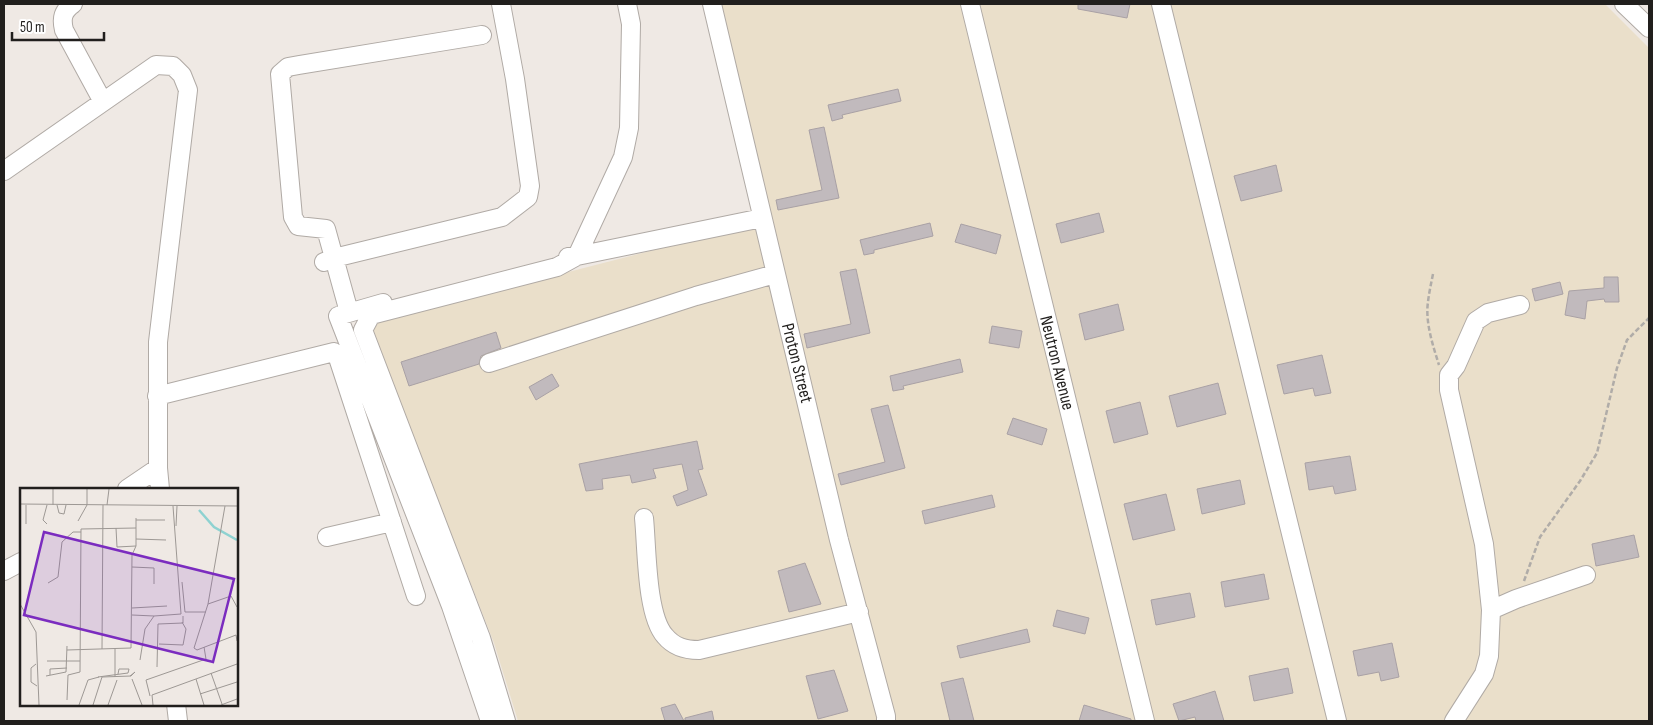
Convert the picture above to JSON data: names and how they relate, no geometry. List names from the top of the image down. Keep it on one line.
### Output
{"streets":{"street":["Proton Street","Neutron Avenue"]},"scale_bar":"50 m"}
